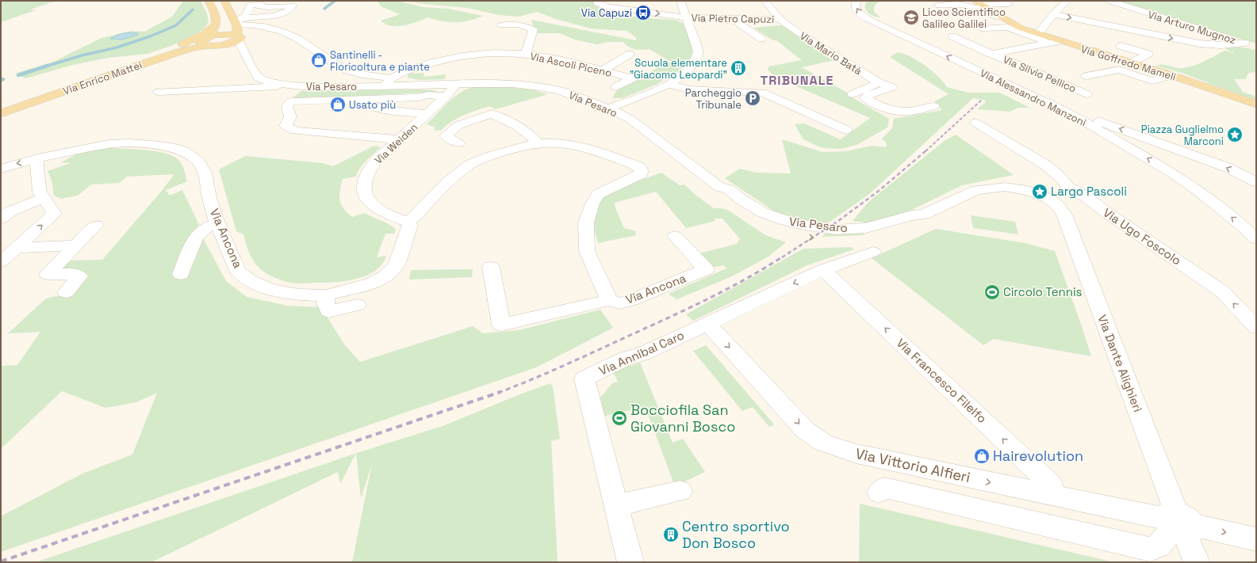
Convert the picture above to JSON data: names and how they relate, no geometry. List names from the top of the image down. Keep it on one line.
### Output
{"streets":{"main road":["Via Goffredo Mameli","Via Enrico Mattei"],"street":["Via Pietro Capuzi","Via Arturo Mugnoz","Via Mario Batà","Via Ascoli Piceno","Via Silvio Pellico","Via Pesaro","Via Alessandro Manzoni","Via Weiden","Via Ugo Foscolo","Via Ancona","Via Annibal Caro","Via Dante Alighieri","Via Francesco Filelfo","Via Vittorio Alfieri"]},"crossings":[["Via Pietro Capuzi","Via Mario Batà"],["Via Goffredo Mameli","Via Silvio Pellico"],["Via Ascoli Piceno","Via Pesaro"],["Via Pesaro","Via Weiden"],["Via Pesaro","Via Dante Alighieri"],["Via Weiden","Via Ancona"],["Via Annibal Caro","Via Francesco Filelfo"],["Via Annibal Caro","Via Vittorio Alfieri"],["Via Dante Alighieri","Via Vittorio Alfieri"],["Via Francesco Filelfo","Via Vittorio Alfieri"]],"one_way":["Via Pietro Capuzi","Via Francesco Filelfo","Via Vittorio Alfieri"],"districts":["TRIBUNALE"],"places":{"bus stop":["Via Capuzi"],"school or university":["Liceo Scientifico Galileo Galilei"],"shop":["Santinelli - Floricoltura e piante","Usato più","Hairevolution"],"building":["Scuola elementare \"Giacomo Leopardi\"","Centro sportivo Don Bosco"],"parking":["Parcheggio Tribunale"],"place":["Piazza Guglielmo Marconi","Largo Pascoli"],"sports":["Circolo Tennis","Bocciofila San Giovanni Bosco"]}}
